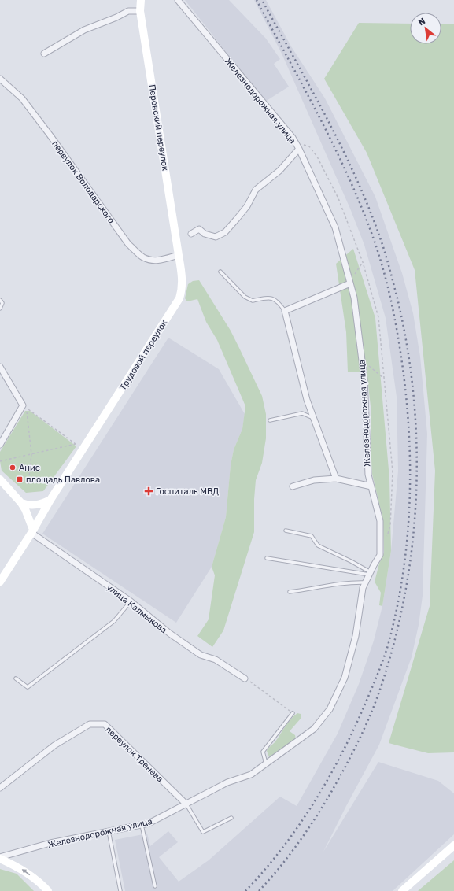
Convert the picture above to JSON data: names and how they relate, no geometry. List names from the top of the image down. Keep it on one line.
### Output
{"streets":{"street":["Железнодорожная улица","Перовский переулок","переулок Володарского","Трудовой переулок","улица Калмыкова","переулок Тренева"]},"crossings":[["Железнодорожная улица","переулок Тренева"],["Перовский переулок","переулок Володарского"],["Перовский переулок","Трудовой переулок"],["переулок Володарского","Трудовой переулок"]],"places":{"other":["Анис"],"transit":["площадь Павлова"],"health":["Госпиталь МВД"]},"north":"top left"}
